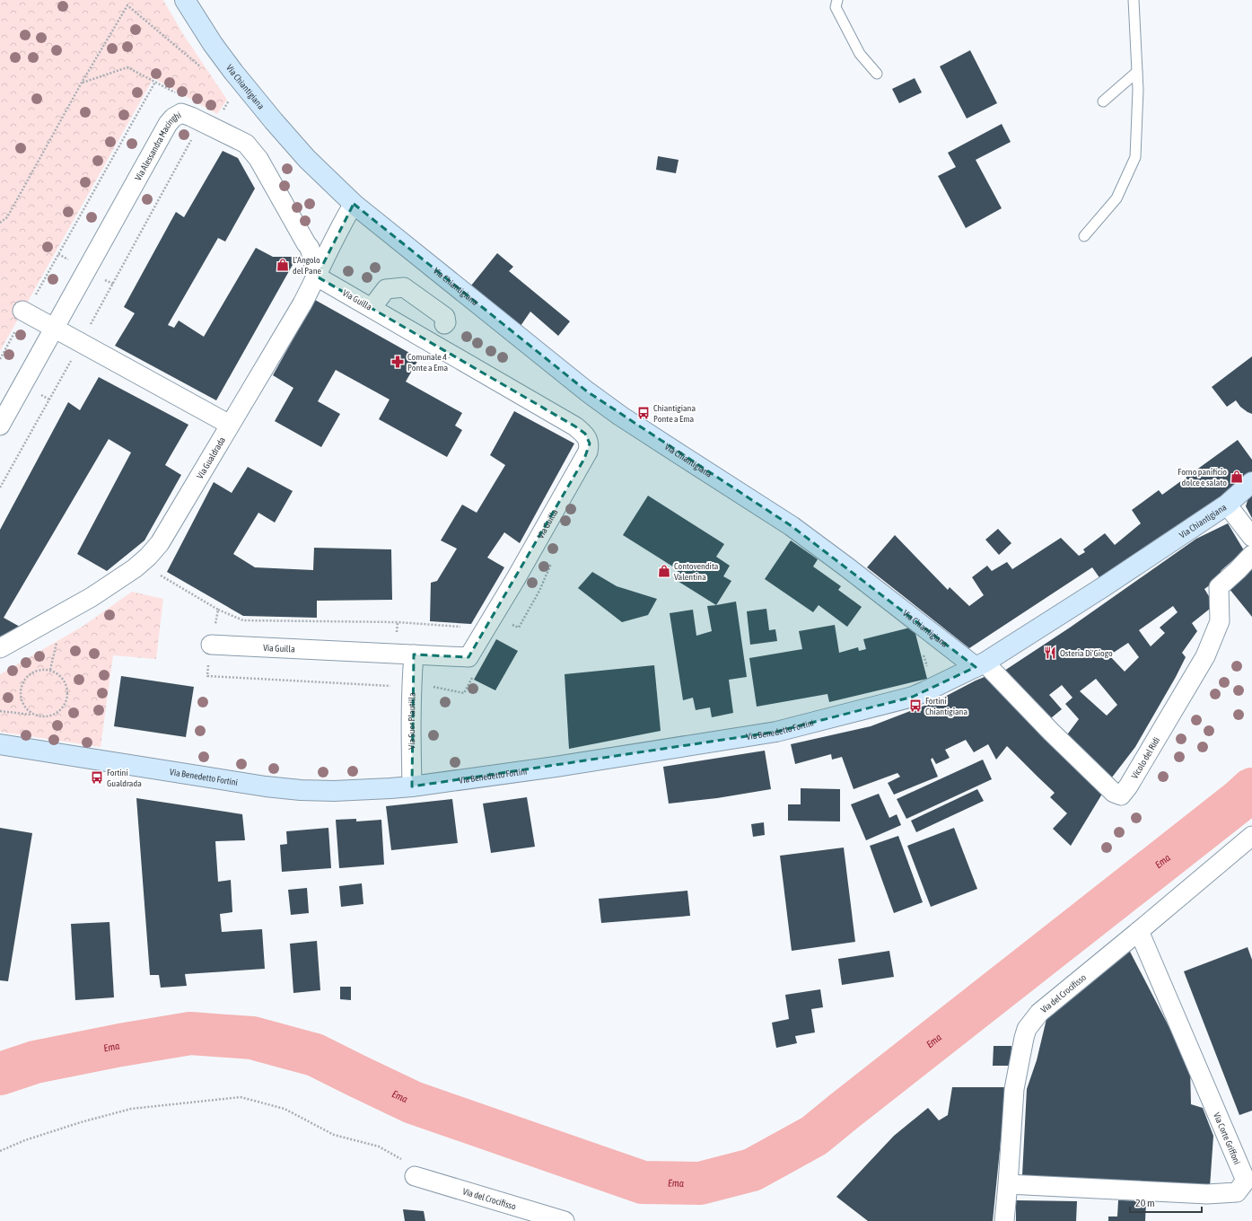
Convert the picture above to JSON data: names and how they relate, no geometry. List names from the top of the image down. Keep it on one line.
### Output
{"streets":{"street":["Via Chiantigiana","Via Alessandra Macinghi","Via Guilla","Via Gualdrada","Via Suor Plautilla","Via Benedetto Fortini","Vicolo del Ridi","Via del Crocifisso","Via Corte Griffoni"]},"crossings":[["Via Chiantigiana","Via Gualdrada"],["Via Chiantigiana","Via Benedetto Fortini"],["Via Chiantigiana","Vicolo del Ridi"],["Via Alessandra Macinghi","Via Guilla"],["Via Alessandra Macinghi","Via Gualdrada"],["Via Guilla","Via Gualdrada"],["Via Guilla","Via Suor Plautilla"],["Via Suor Plautilla","Via Benedetto Fortini"],["Via Benedetto Fortini","Vicolo del Ridi"],["Via del Crocifisso","Via Corte Griffoni"]],"water":["Ema"],"places":{"shop":["L'Angolo del Pane","Forno panificio dolce e salato","Contovendita Valentina"],"pharmacy":["Comunale 4 - Ponte a Ema"],"bus stop":["Chiantigiana Ponte a Ema","Fortini Chiantigiana","Fortini Gualdrada"],"restaurant":["Osteria Di'Giogo"]},"scale_bar":"20 m"}
